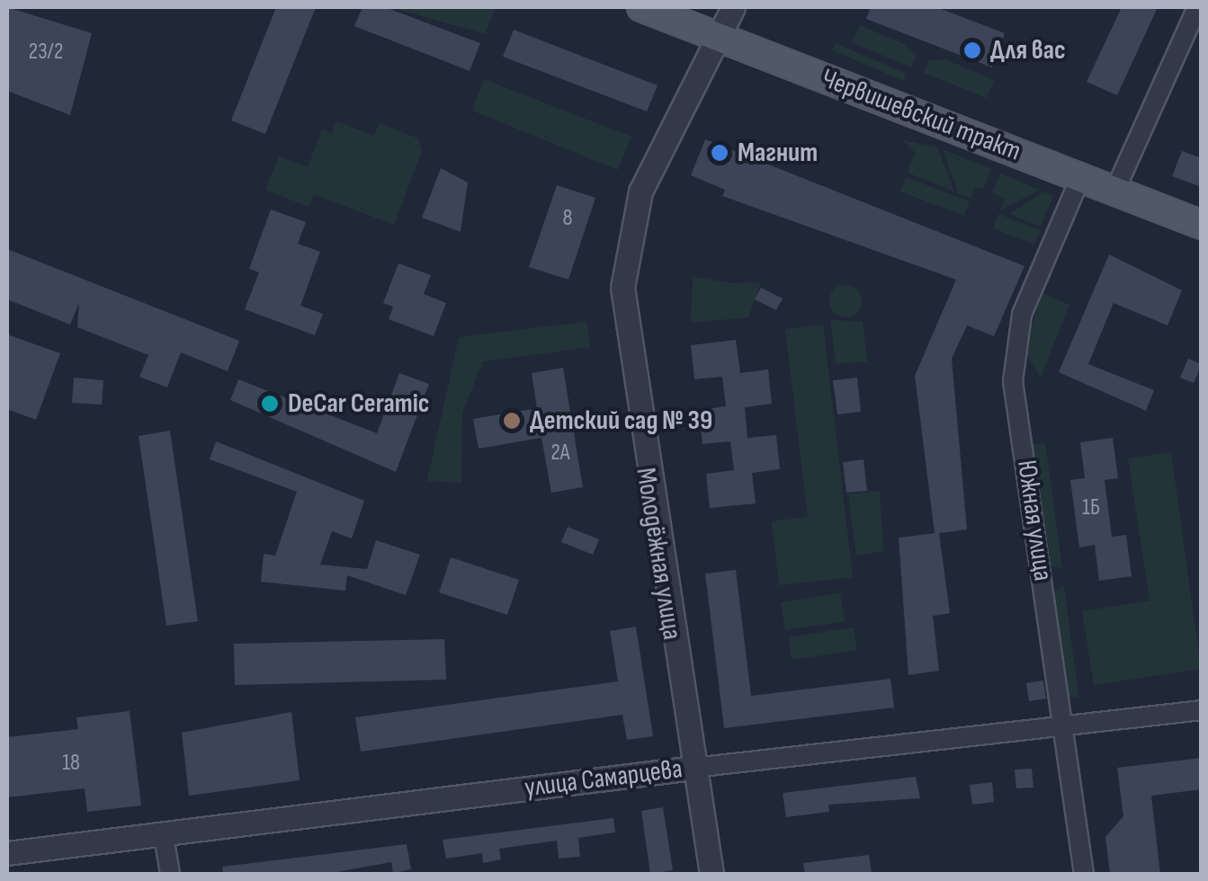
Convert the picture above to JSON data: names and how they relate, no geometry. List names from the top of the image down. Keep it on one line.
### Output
{"streets":{"main road":["Червишевский тракт"],"street":["Южная улица","Молодёжная улица","улица Самарцева"]},"crossings":[["Червишевский тракт","Южная улица"],["Червишевский тракт","Молодёжная улица"],["Южная улица","улица Самарцева"],["Молодёжная улица","улица Самарцева"]],"places":["Для вас","Магнит","DeCar Ceramic","Детский сад № 39"],"house_numbers":["23/2","8","2А","1Б","18"]}
